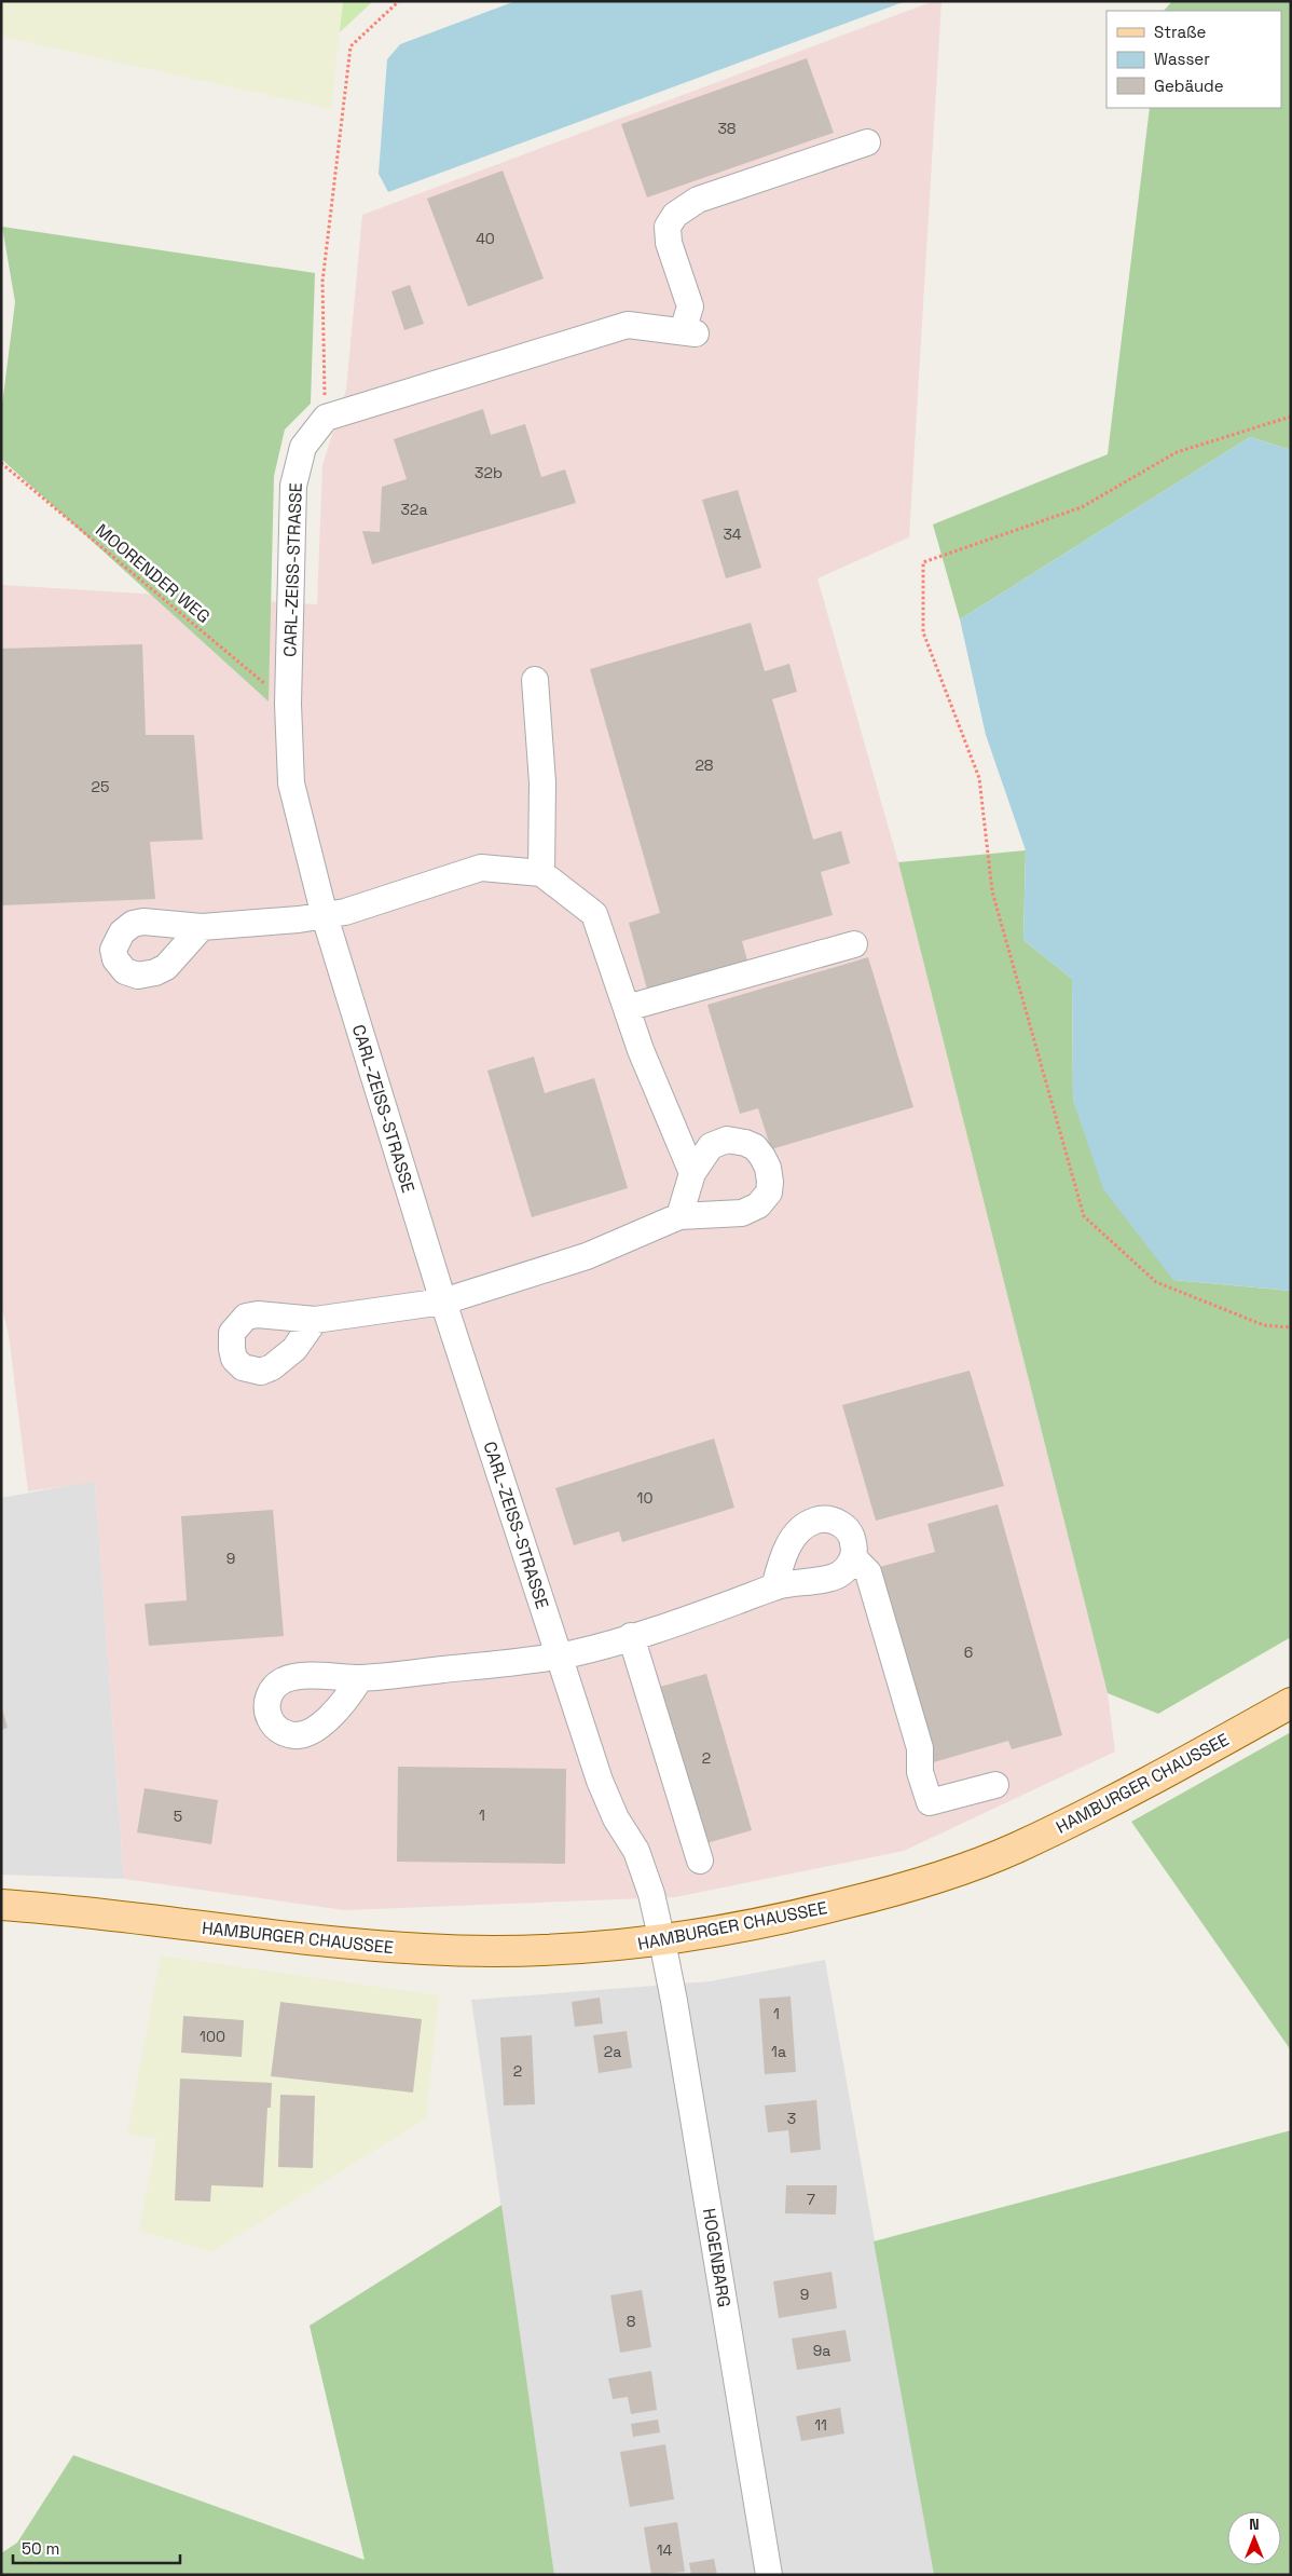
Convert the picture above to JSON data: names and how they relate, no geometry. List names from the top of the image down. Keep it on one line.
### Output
{"streets":{"main road":["HAMBURGER CHAUSSEE"],"street":["CARL-ZEISS-STRASSE","HOGENBARG"],"path":["MOORENDER WEG"]},"crossings":[["CARL-ZEISS-STRASSE","MOORENDER WEG"],["CARL-ZEISS-STRASSE","HAMBURGER CHAUSSEE"],["CARL-ZEISS-STRASSE","HOGENBARG"],["HAMBURGER CHAUSSEE","HOGENBARG"]],"house_numbers":["38","40","32b","32a","34","28","25","10","9","6","2","1","5","1","100","2a","1a","2","3","7","9","8","9a","11","14"],"legend":["Straße","Wasser","Gebäude"],"scale_bar":"50 m","north":"top"}
